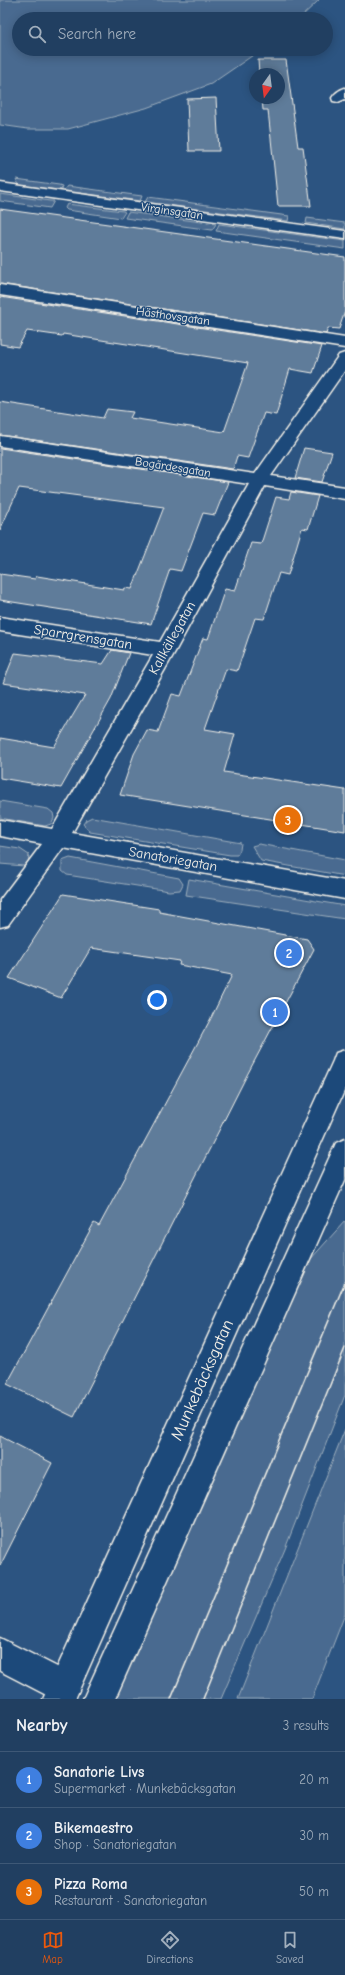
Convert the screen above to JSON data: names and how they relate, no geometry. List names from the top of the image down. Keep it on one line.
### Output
{"streets":{"street":["Virginsgatan","Hästhovsgatan","Bogärdesgatan","Sparrgrensgatan","Kallkällegatan","Sanatoriegatan","Munkebäcksgatan"]},"crossings":[["Bogärdesgatan","Kallkällegatan"],["Sparrgrensgatan","Kallkällegatan"],["Kallkällegatan","Sanatoriegatan"]],"north":"bottom","page":{"search":"Search here","pins":["3","2","1"],"heading":["Nearby","3 results"],"list":[{"mark":"1","name":"Sanatorie Livs","note":"Supermarket · Munkebäcksgatan","value":"20 m"},{"mark":"2","name":"Bikemaestro","note":"Shop · Sanatoriegatan","value":"30 m"},{"mark":"3","name":"Pizza Roma","note":"Restaurant · Sanatoriegatan","value":"50 m"}],"nav":["Map","Directions","Saved"]}}
